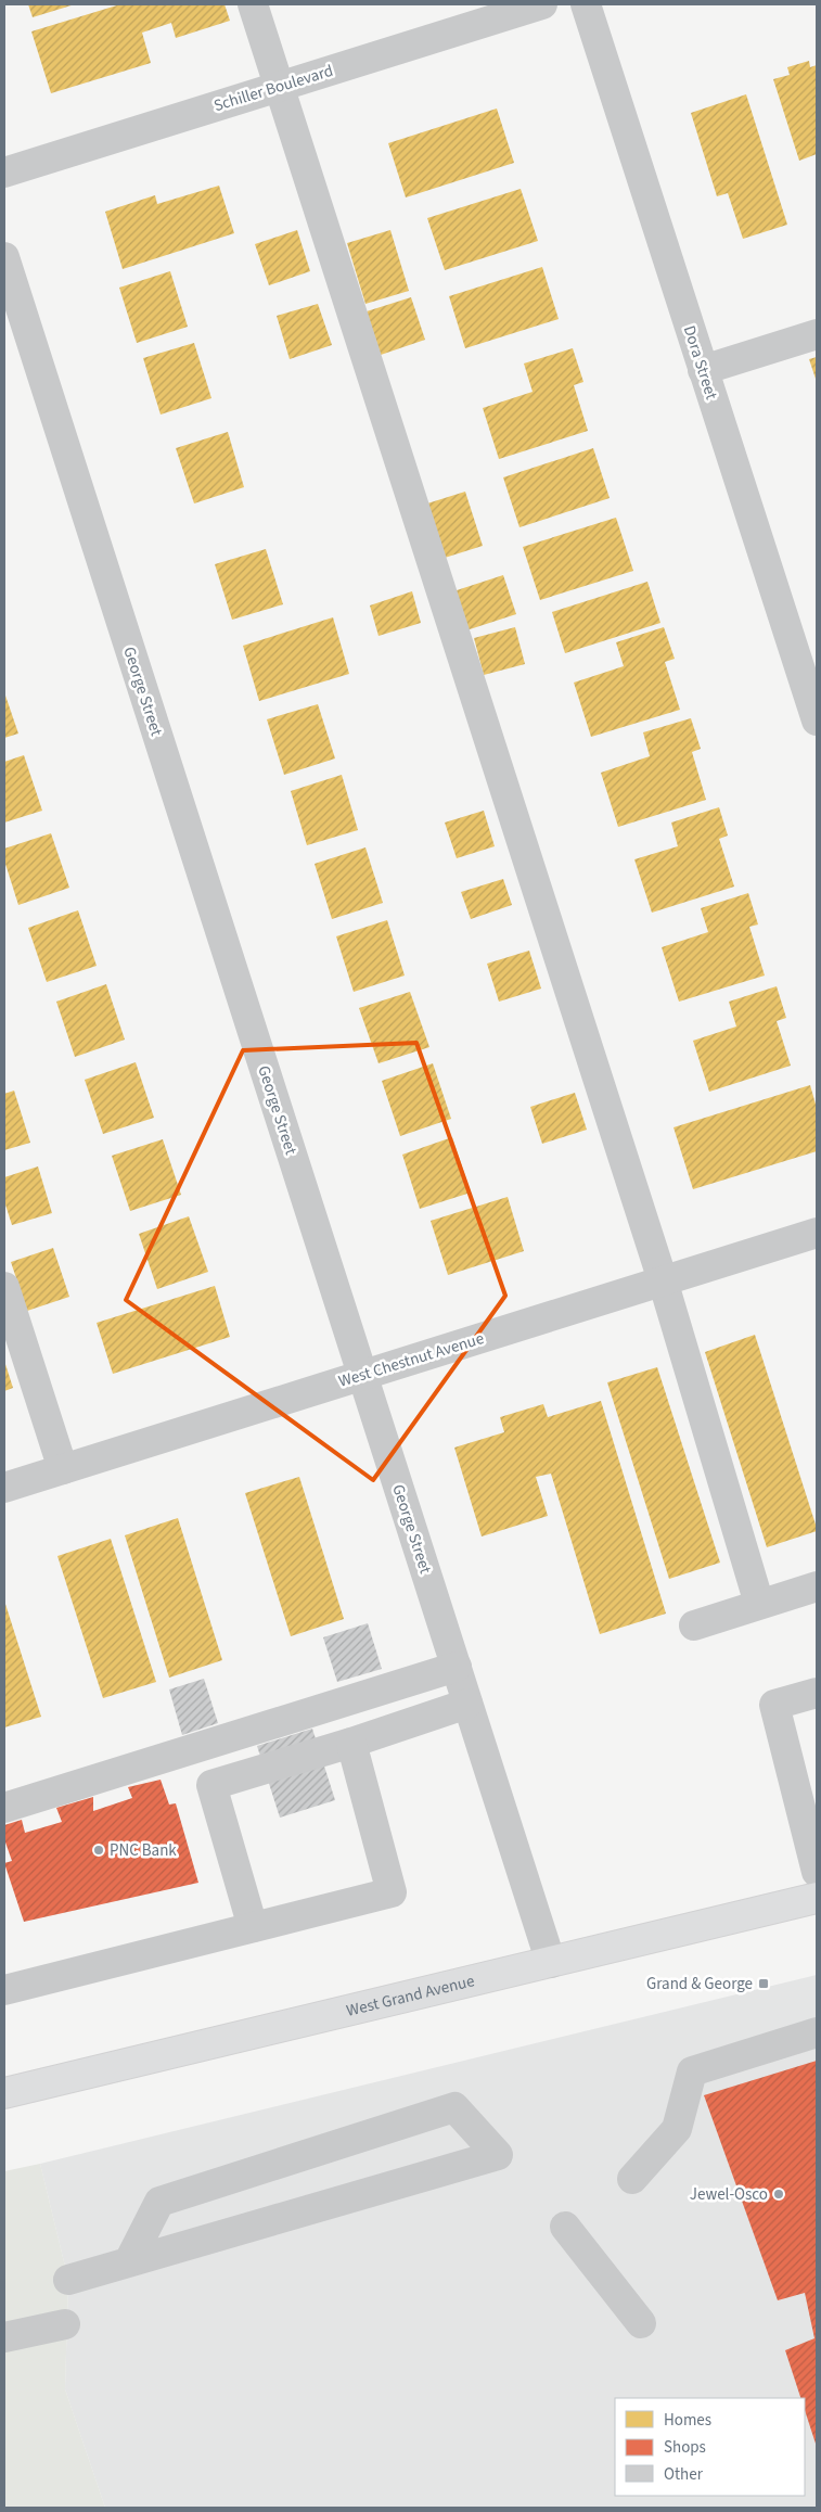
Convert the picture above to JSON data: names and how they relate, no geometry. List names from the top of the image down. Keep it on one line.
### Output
{"streets":{"main road":["West Grand Avenue"],"street":["Schiller Boulevard","Dora Street","George Street","West Chestnut Avenue"]},"crossings":[["George Street","West Chestnut Avenue"],["George Street","West Grand Avenue"]],"places":{"other":["PNC Bank","Jewel-Osco"],"transit":["Grand & George"]},"legend":["Homes","Shops","Other"]}
